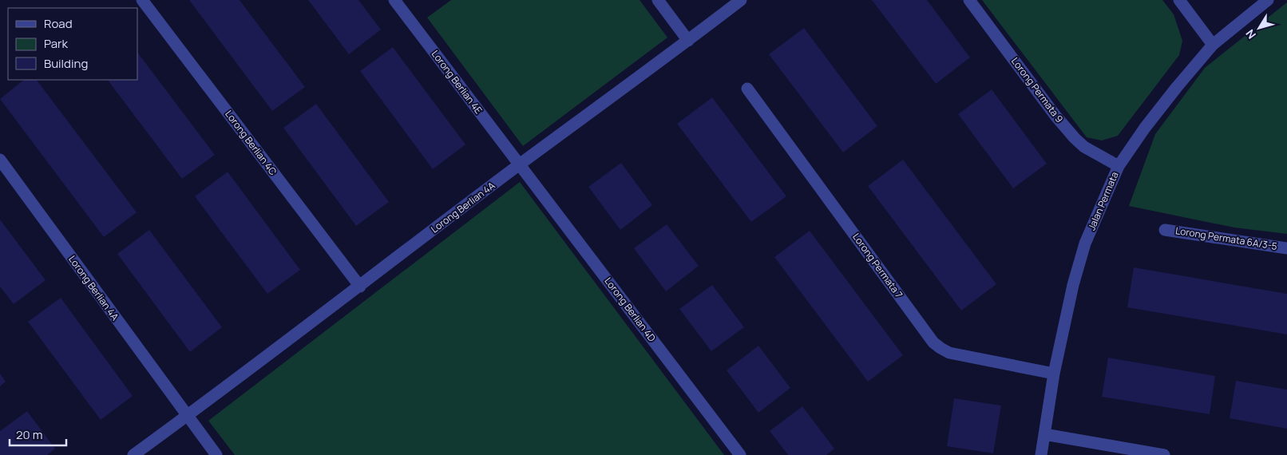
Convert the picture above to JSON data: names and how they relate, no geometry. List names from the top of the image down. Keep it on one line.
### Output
{"streets":{"street":["Lorong Berlian 4E","Lorong Permata 9","Lorong Berlian 4C","Jalan Permata","Lorong Berlian 4A","Lorong Permata 6A/3-5","Lorong Permata 7","Lorong Berlian 4D"]},"crossings":[["Lorong Berlian 4E","Lorong Berlian 4A"],["Lorong Berlian 4E","Lorong Berlian 4D"],["Lorong Permata 9","Jalan Permata"],["Lorong Berlian 4C","Lorong Berlian 4A"],["Jalan Permata","Lorong Permata 7"],["Lorong Berlian 4A","Lorong Berlian 4D"]],"legend":["Road","Park","Building"],"scale_bar":"20 m","north":"bottom left"}
